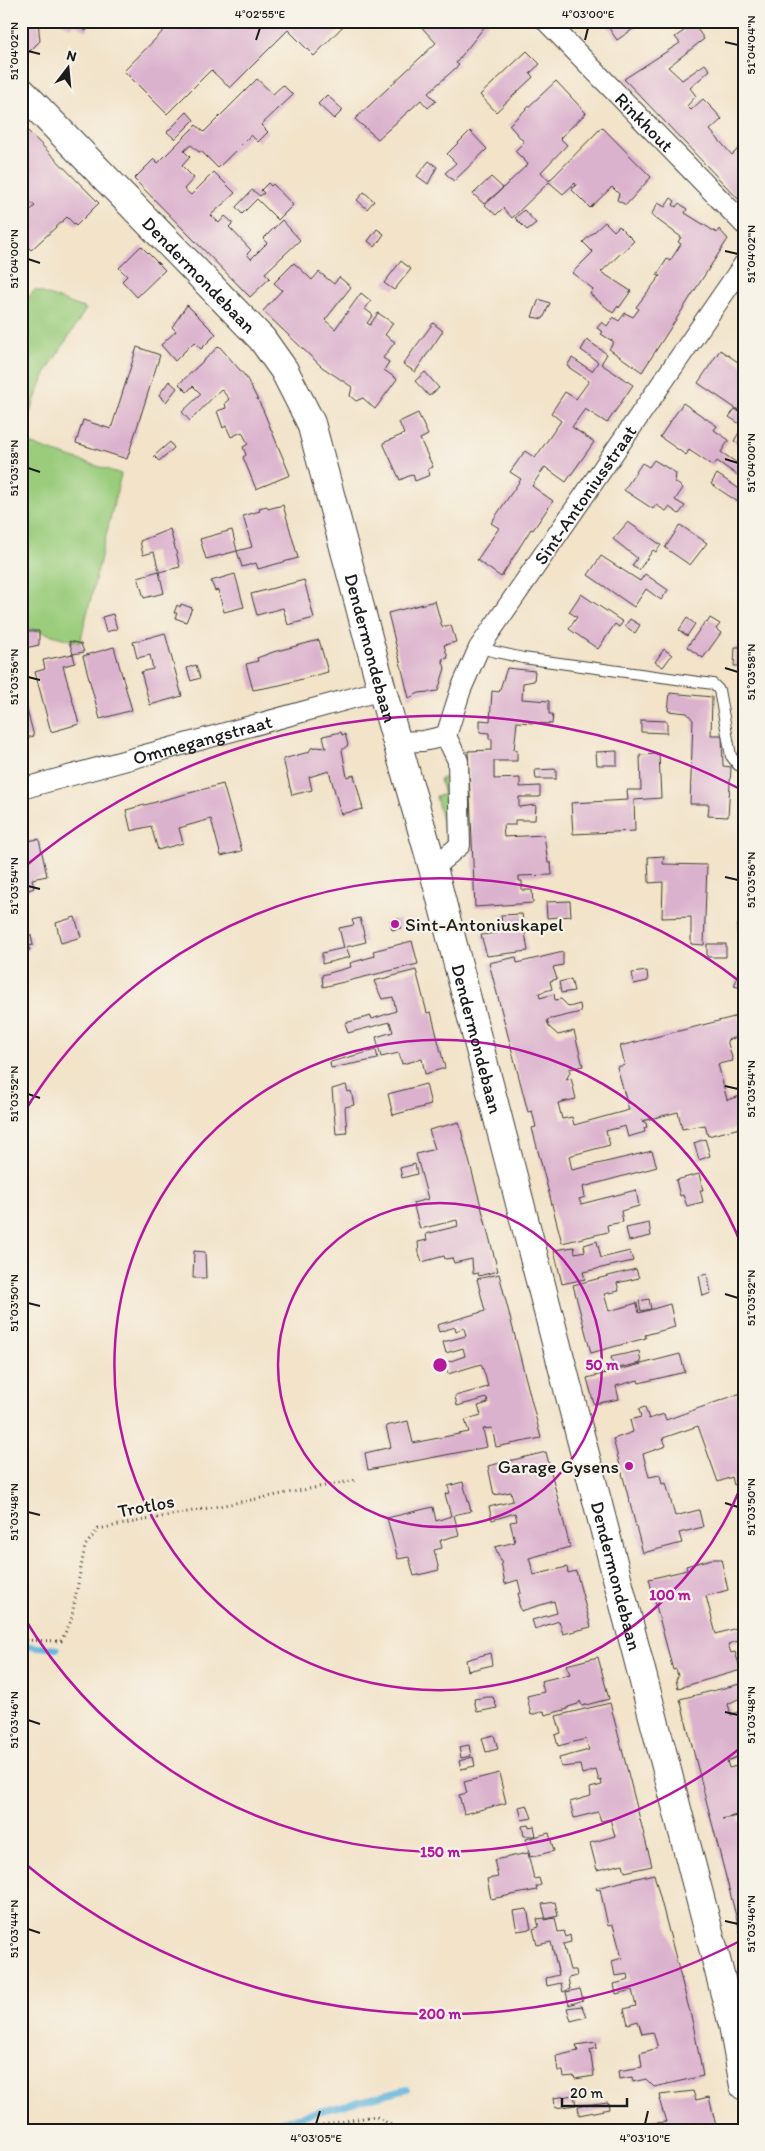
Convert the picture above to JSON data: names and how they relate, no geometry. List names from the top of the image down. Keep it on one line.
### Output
{"streets":{"street":["Rinkhout","Dendermondebaan","Sint-Antoniusstraat","Ommegangstraat"],"path":["Trotlos"]},"crossings":[["Dendermondebaan","Ommegangstraat"]],"places":["Sint-Antoniuskapel","Garage Gysens"],"scale_bar":"20 m","north":"top","coordinates":["4°02'55\"E","4°03'00\"E","51°04'04\"N","51°04'02\"N","51°04'00\"N","51°03'58\"N","51°03'56\"N","51°03'54\"N","51°03'52\"N","51°03'50\"N","51°03'48\"N","51°03'46\"N","51°03'44\"N","4°03'05\"E","4°03'10\"E"],"rings":["50 m","100 m","150 m","200 m"]}
